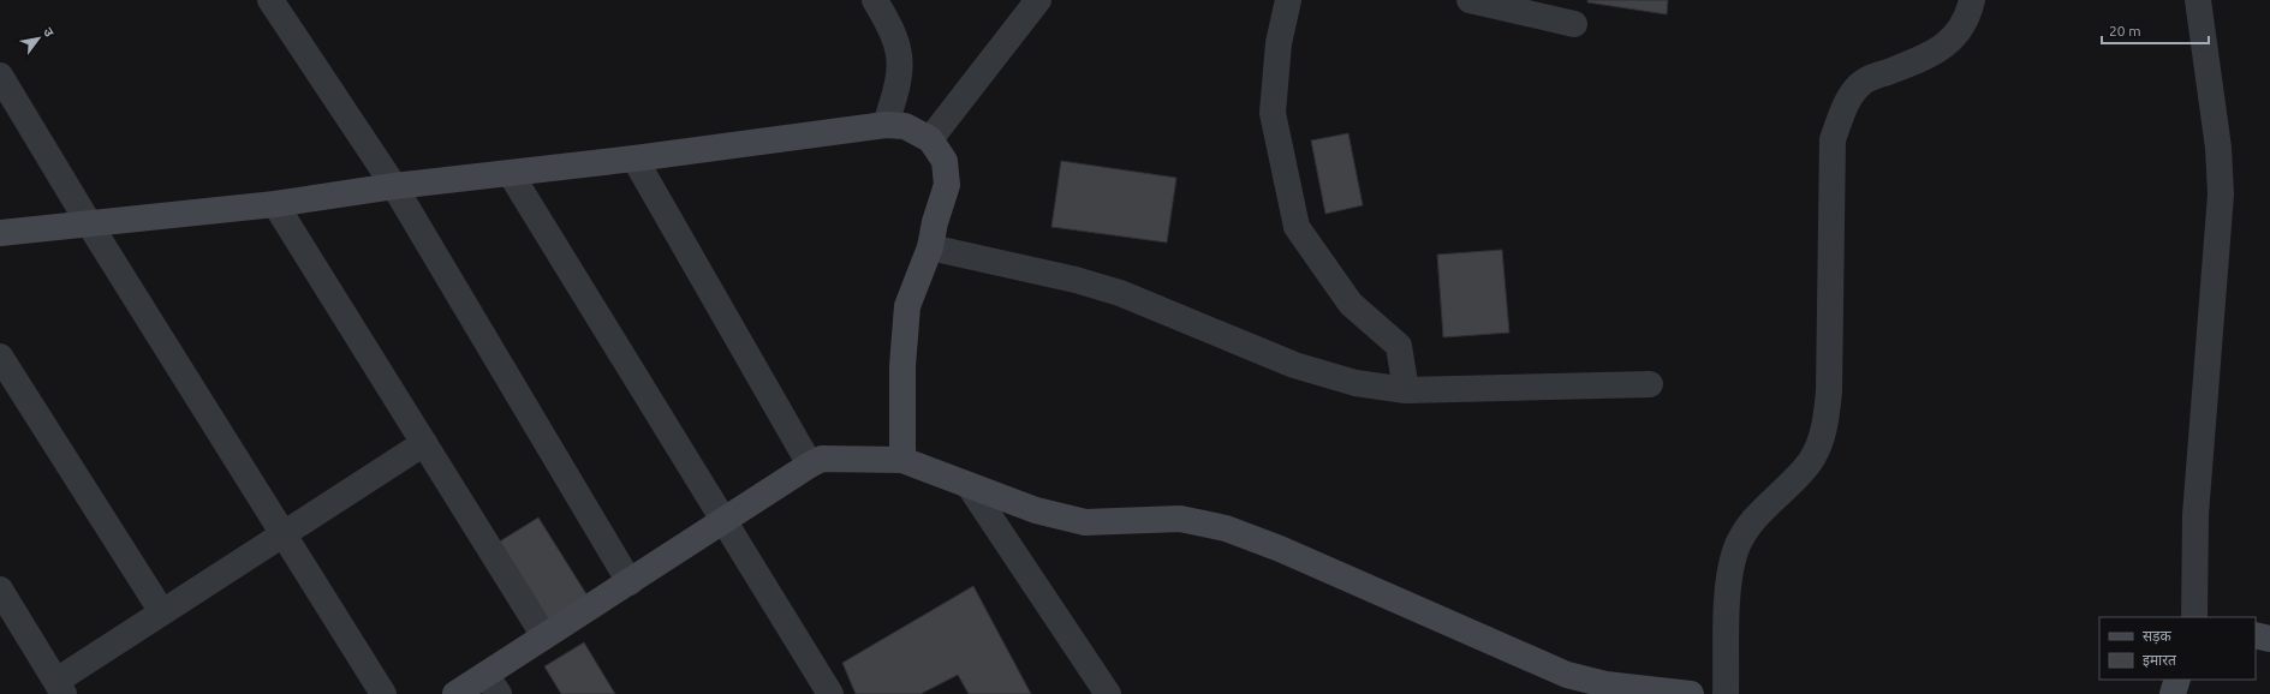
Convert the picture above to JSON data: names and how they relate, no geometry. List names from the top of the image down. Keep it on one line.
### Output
{"legend":["सड़क","इमारत"],"scale_bar":"20 m","north":"top right"}
